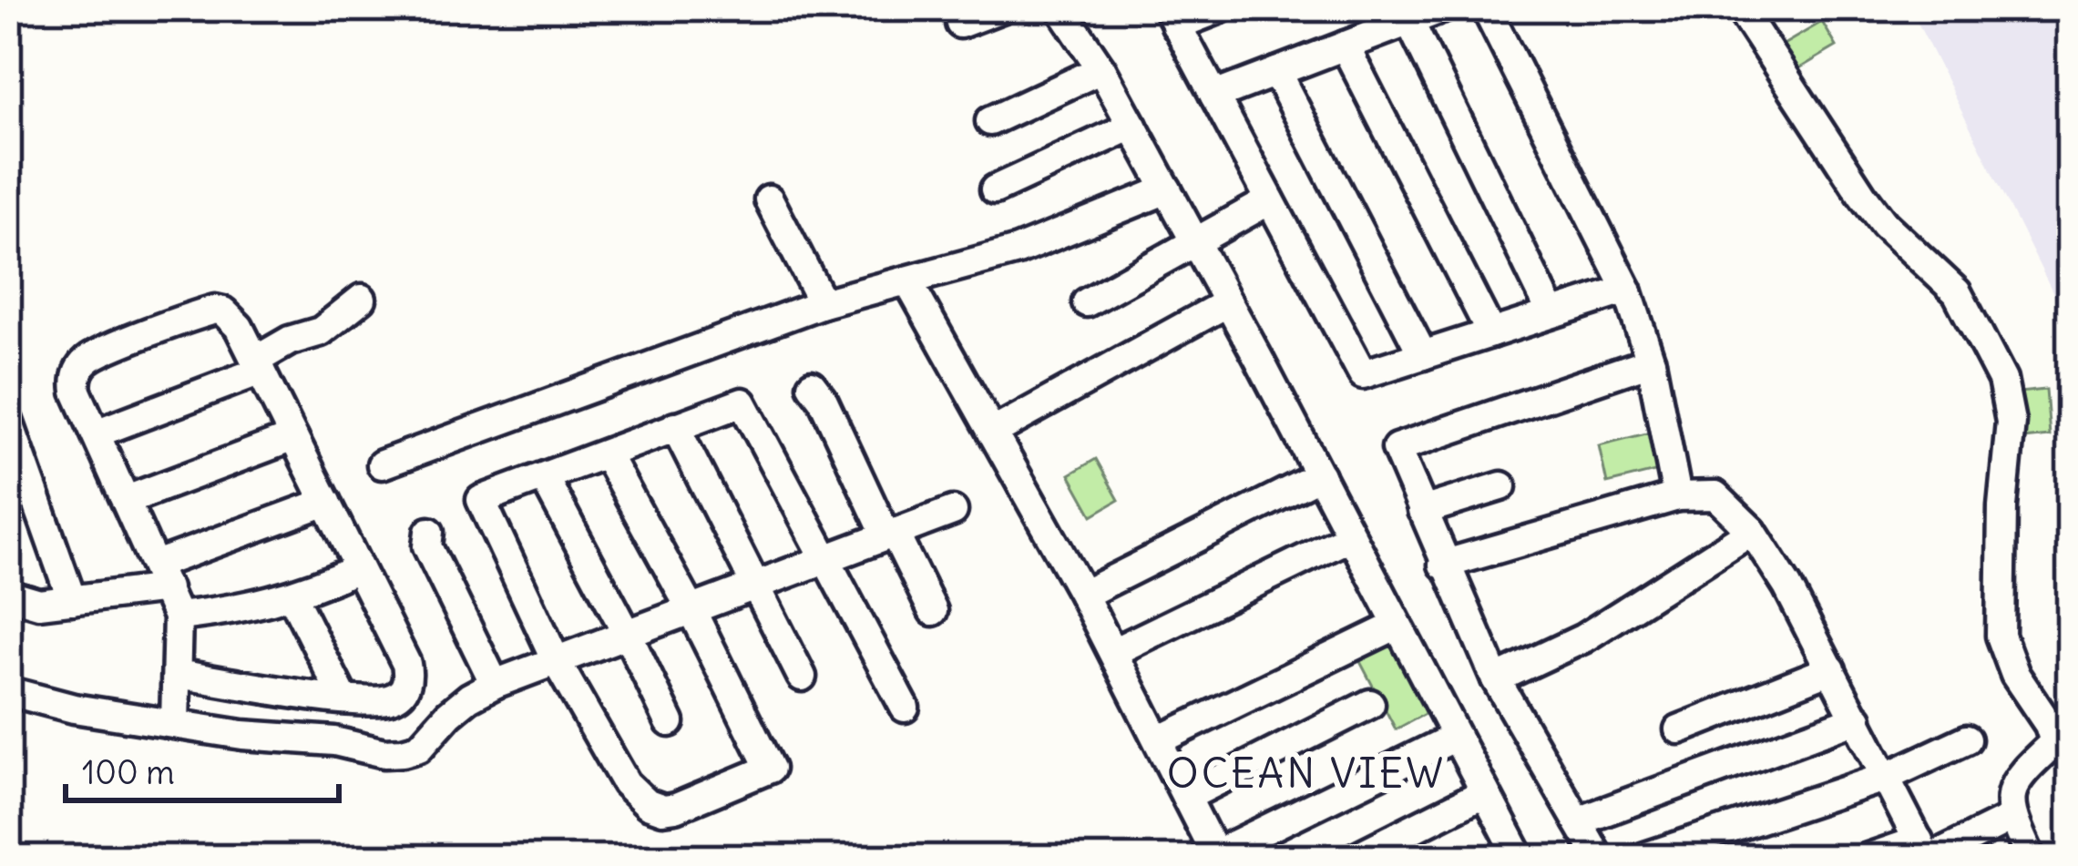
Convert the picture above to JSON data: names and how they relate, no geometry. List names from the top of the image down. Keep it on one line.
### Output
{"districts":["OCEAN VIEW"],"scale_bar":"100 m"}
